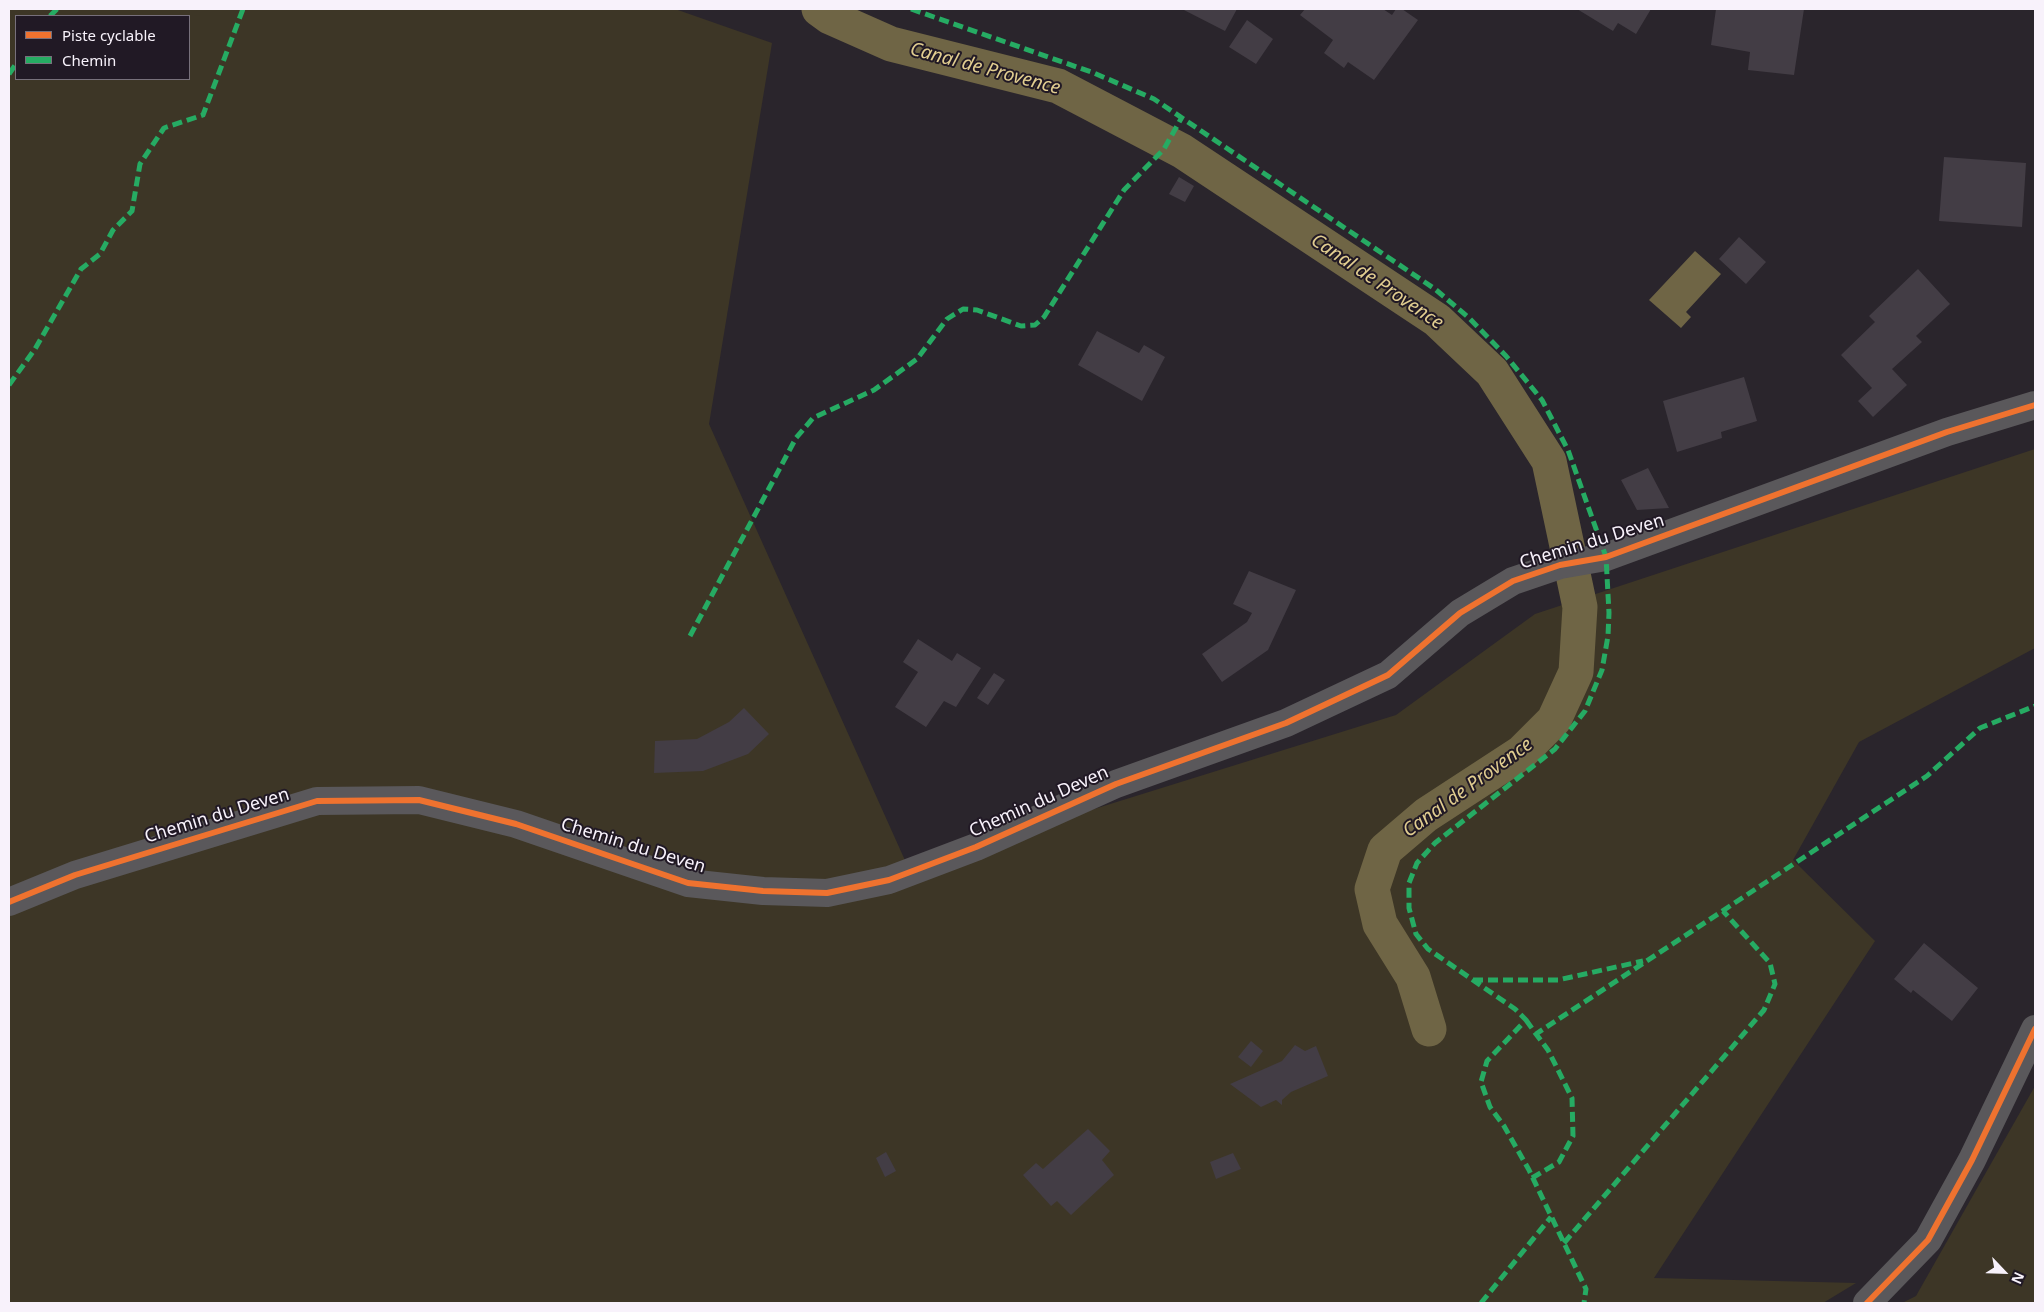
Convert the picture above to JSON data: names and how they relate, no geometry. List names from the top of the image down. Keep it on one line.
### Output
{"streets":{"street":["Chemin du Deven"]},"water":["Canal de Provence"],"legend":["Piste cyclable","Chemin"],"north":"bottom right"}
